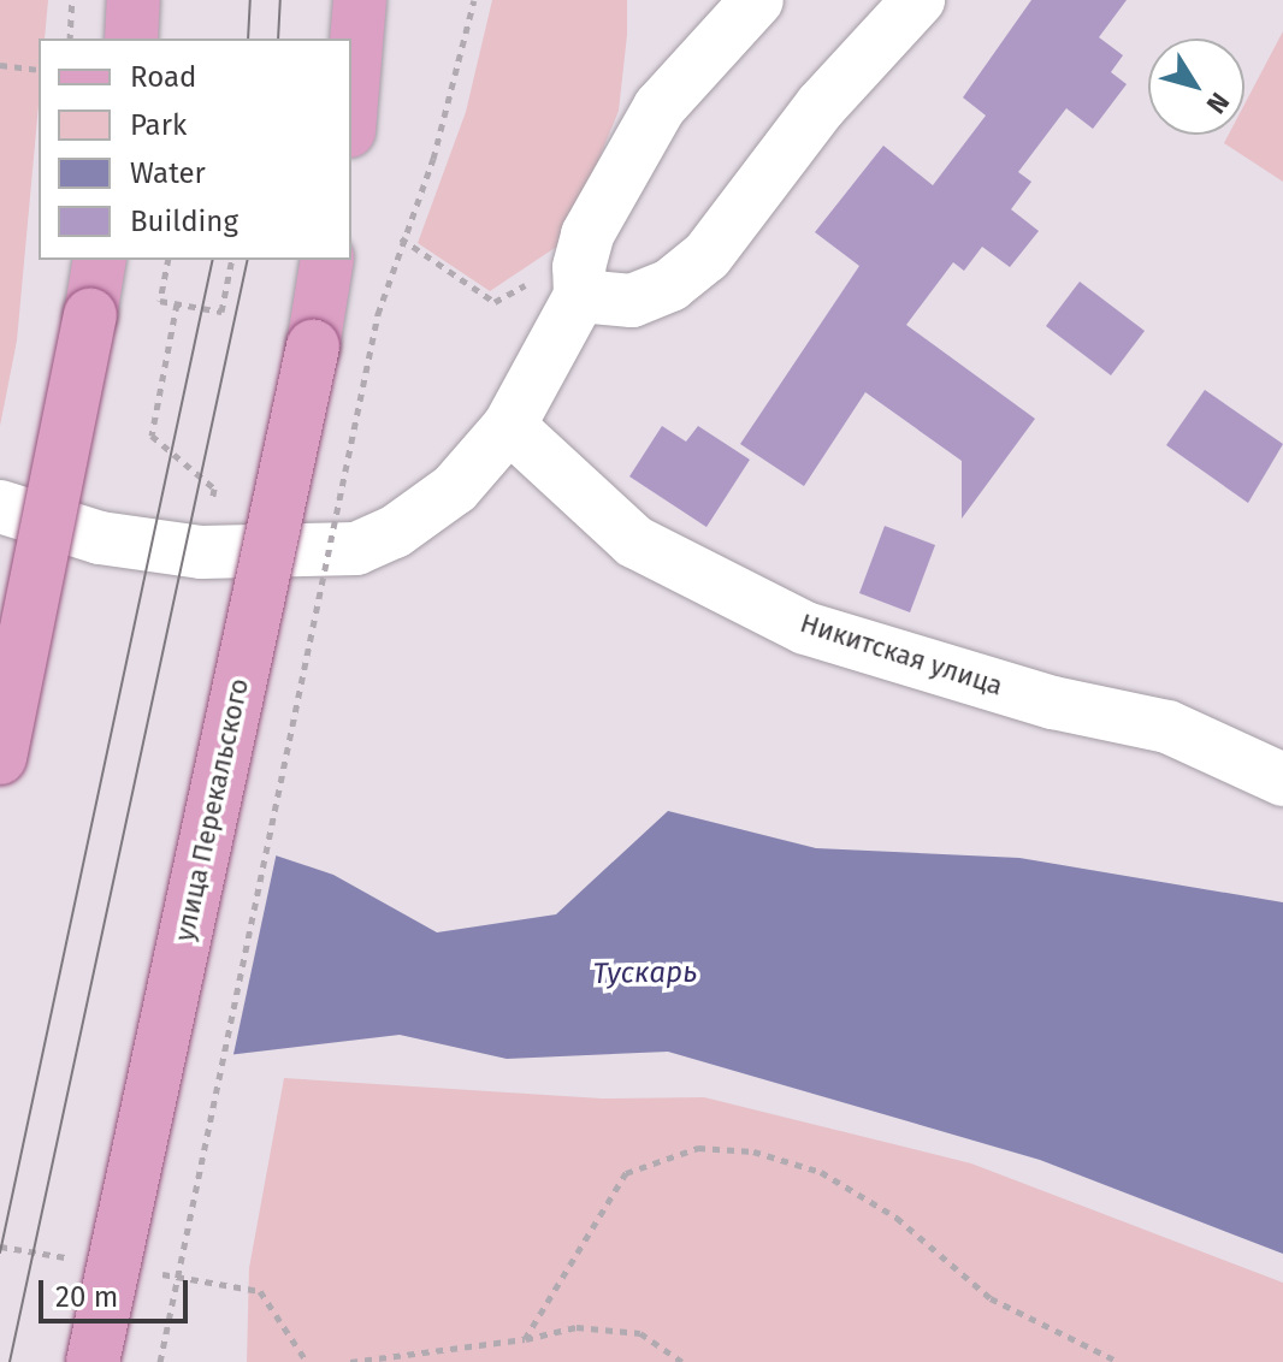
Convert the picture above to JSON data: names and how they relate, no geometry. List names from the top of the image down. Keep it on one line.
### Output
{"streets":{"main road":["улица Перекальского"],"street":["Никитская улица"]},"water":["Тускарь"],"legend":["Road","Park","Water","Building"],"scale_bar":"20 m","north":"bottom right"}
